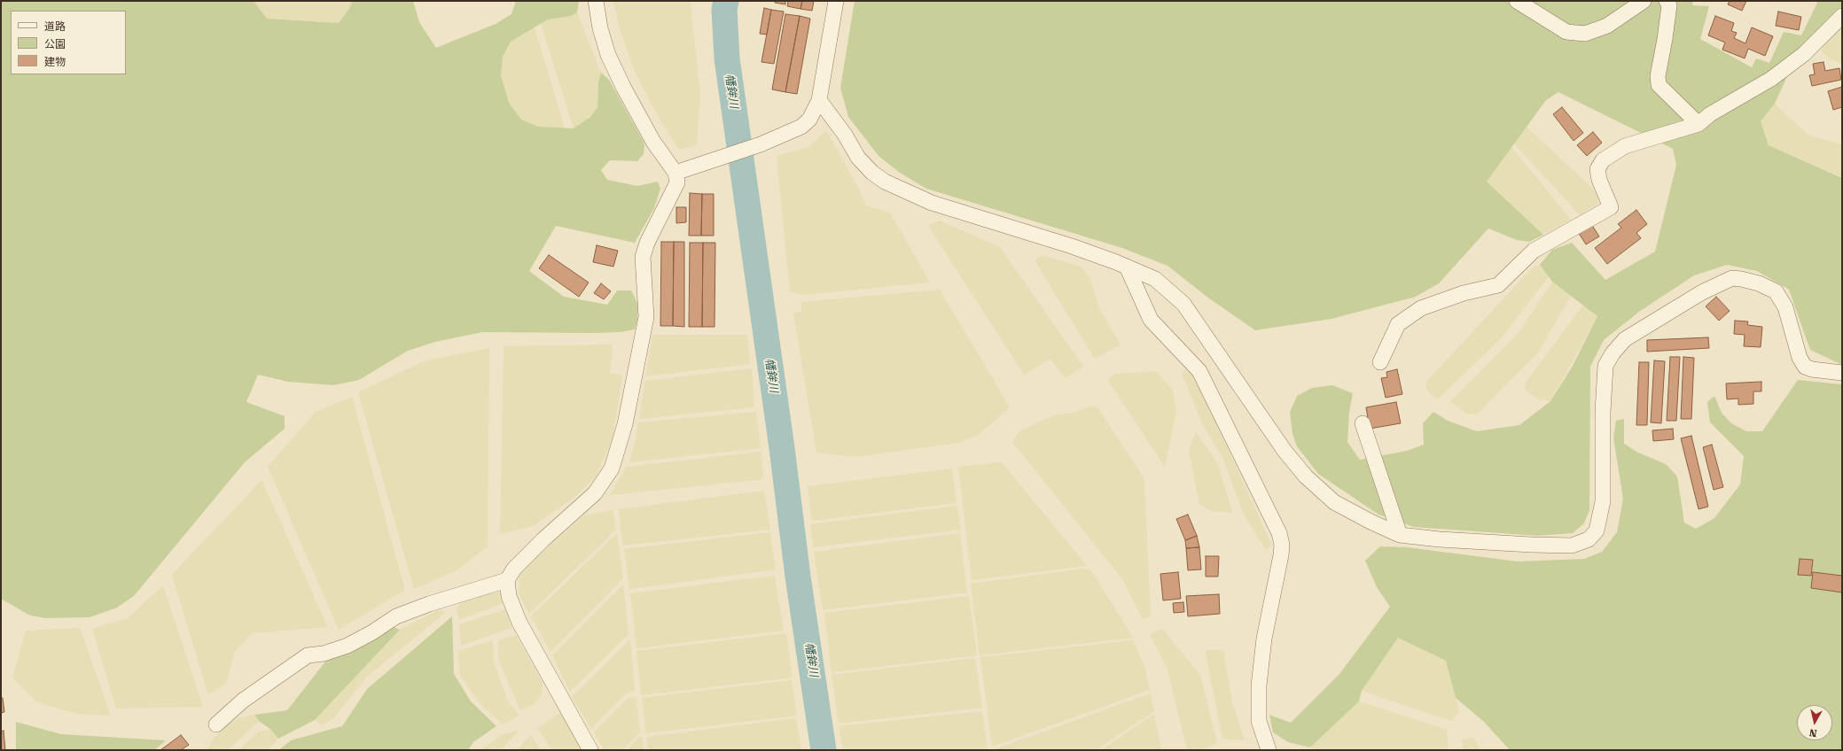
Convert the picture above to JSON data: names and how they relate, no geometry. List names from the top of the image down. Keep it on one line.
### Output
{"water":["幡鉾川"],"legend":["道路","公園","建物"],"north":"bottom"}
